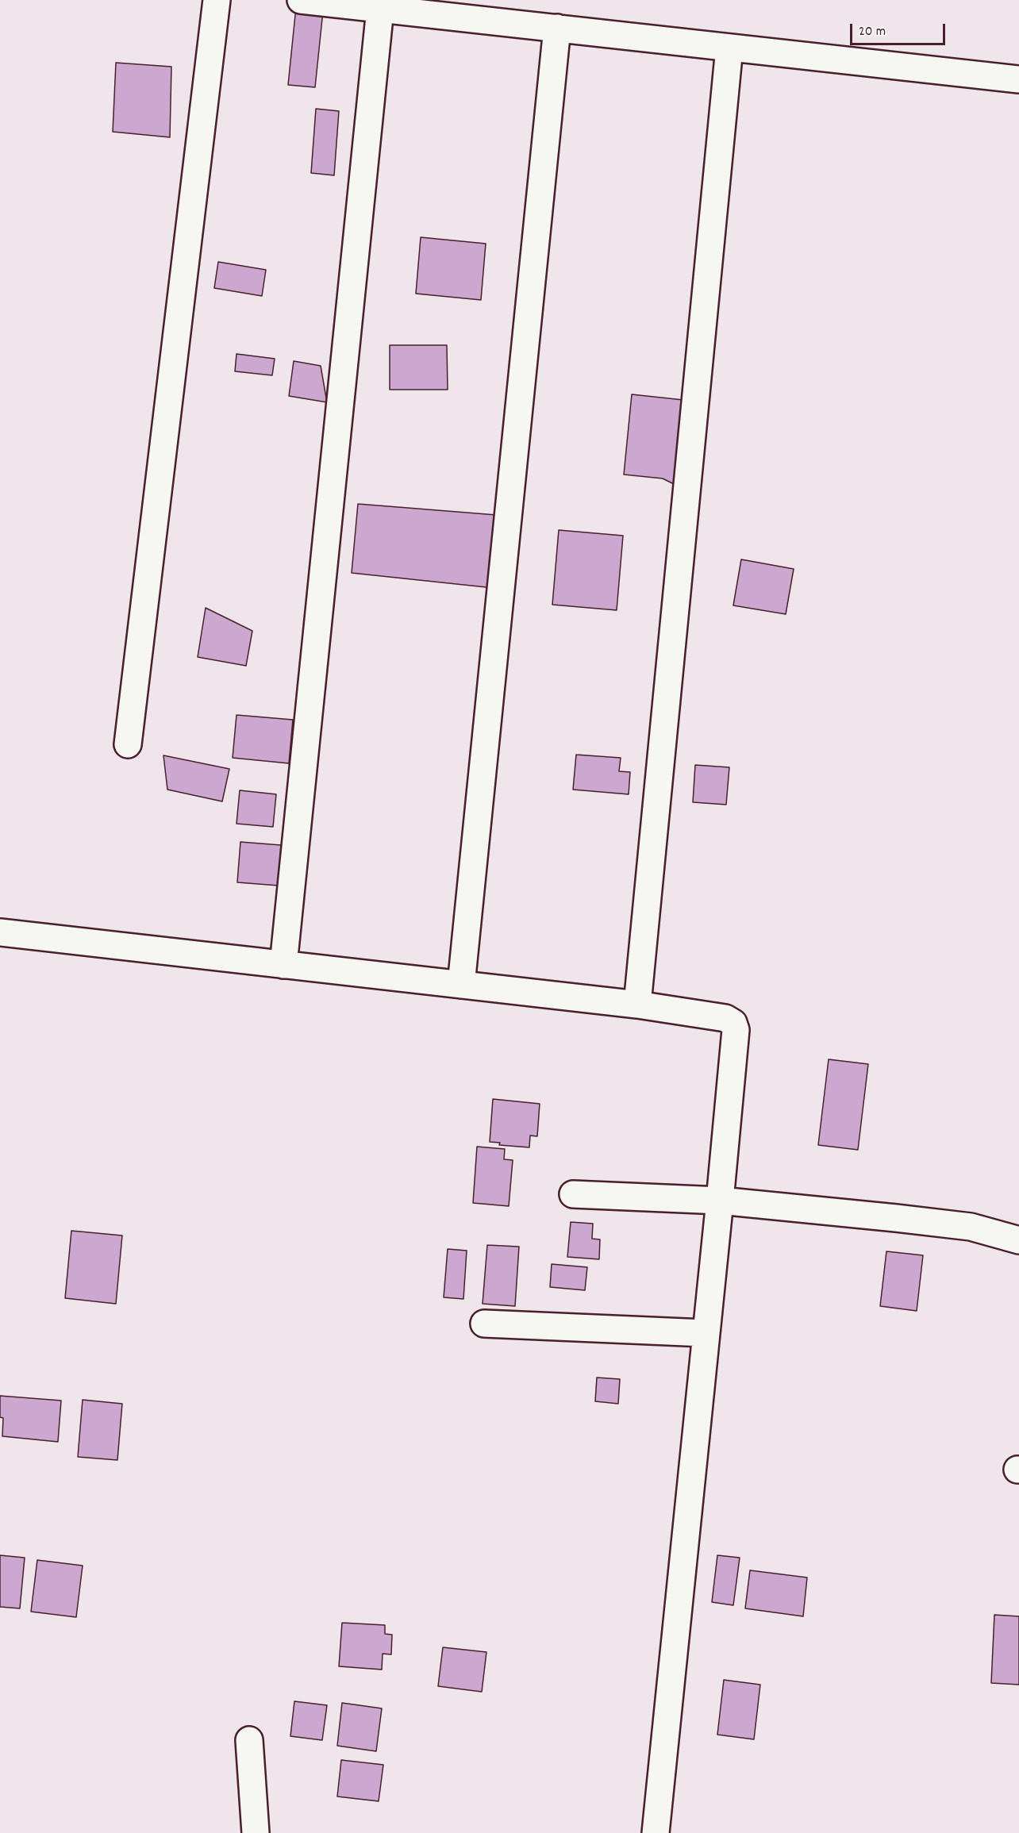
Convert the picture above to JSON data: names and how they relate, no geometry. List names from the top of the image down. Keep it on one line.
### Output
{"scale_bar":"20 m"}
